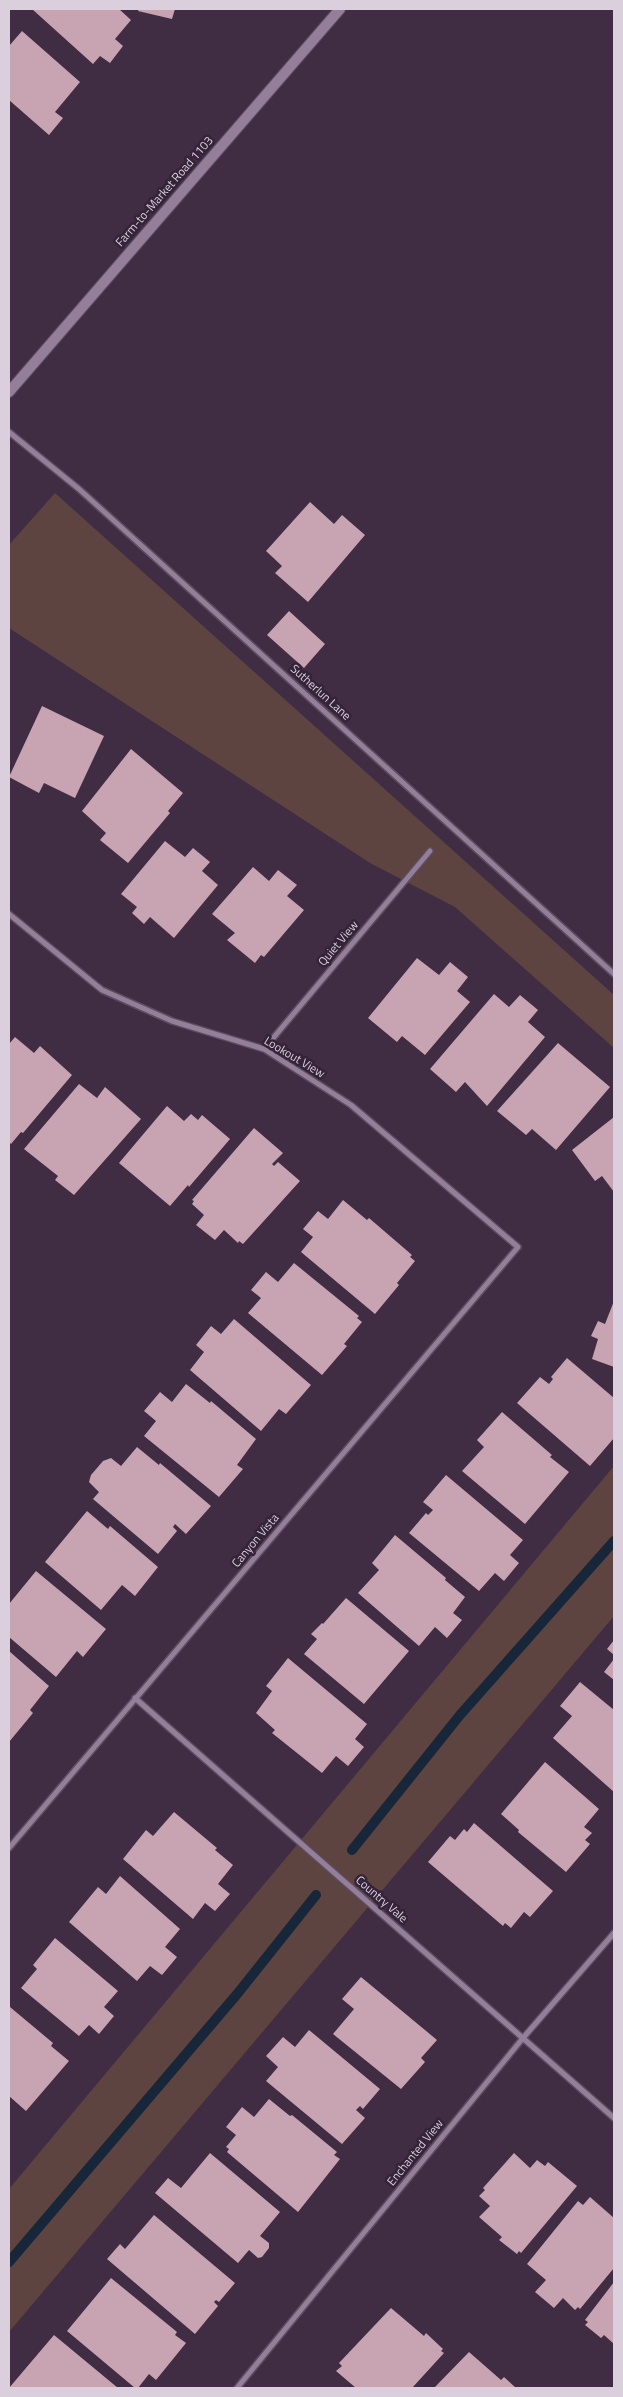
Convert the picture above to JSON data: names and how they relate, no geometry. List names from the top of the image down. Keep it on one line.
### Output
{"streets":{"main road":["Farm-to-Market Road 1103"],"street":["Sutherlun Lane","Quiet View","Lookout View","Canyon Vista","Country Vale","Enchanted View"]},"crossings":[["Quiet View","Lookout View"],["Lookout View","Canyon Vista"],["Canyon Vista","Country Vale"],["Country Vale","Enchanted View"]]}
